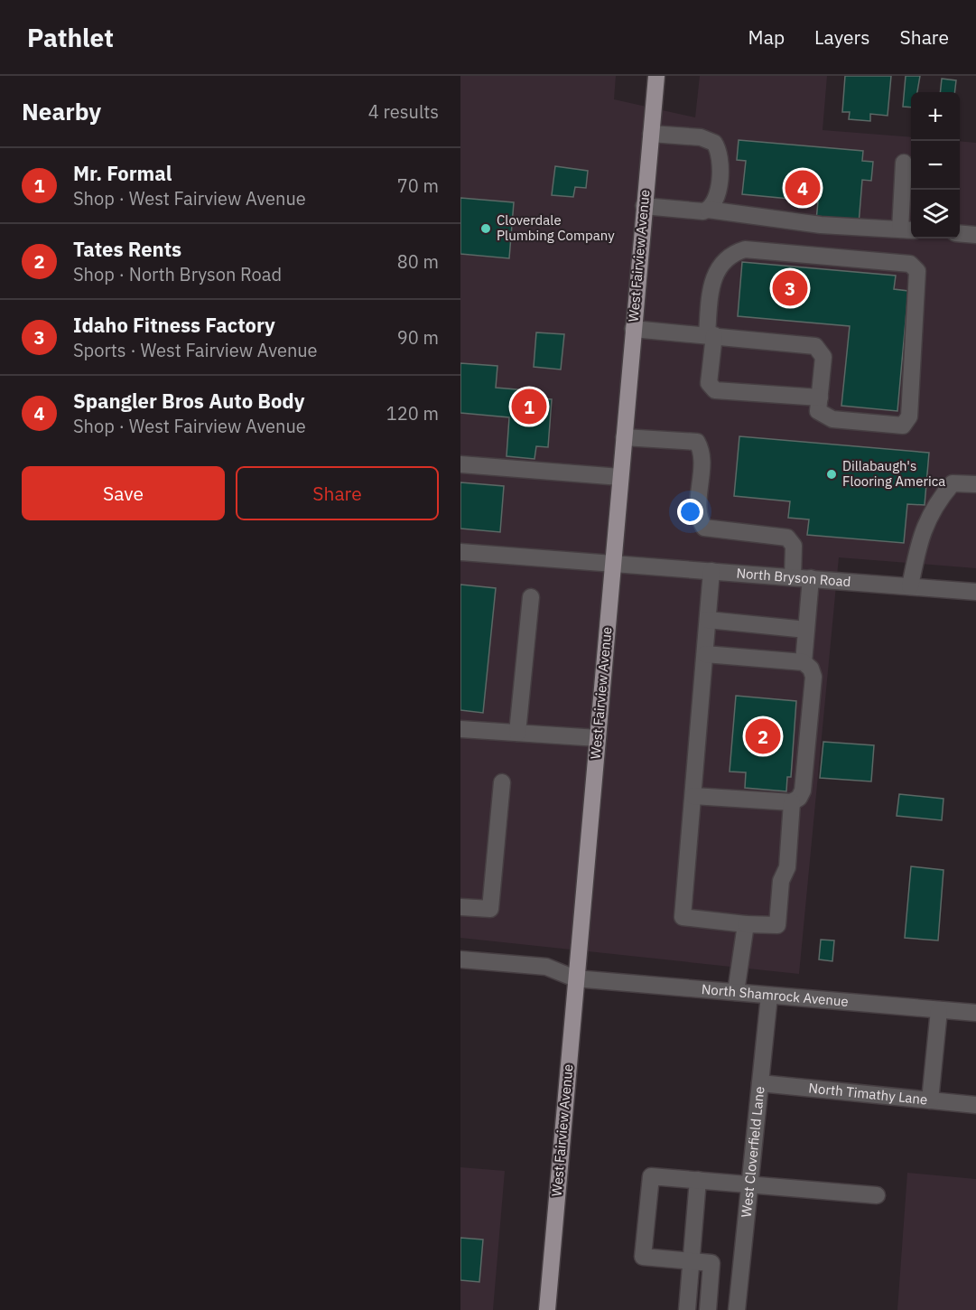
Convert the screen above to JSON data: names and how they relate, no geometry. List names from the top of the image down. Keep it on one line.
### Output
{"streets":{"main road":["West Fairview Avenue"],"street":["North Bryson Road","North Shamrock Avenue","North Timathy Lane","West Cloverfield Lane"]},"crossings":[["West Fairview Avenue","North Bryson Road"],["West Fairview Avenue","North Shamrock Avenue"],["North Shamrock Avenue","West Cloverfield Lane"],["North Timathy Lane","West Cloverfield Lane"]],"places":["Cloverdale Plumbing Company","Dillabaugh's Flooring America"],"page":{"header":"Pathlet","nav":["Map","Layers","Share"],"heading":["Nearby","4 results"],"map_buttons":["+","−"],"list":[{"mark":"1","name":"Mr. Formal","note":"Shop · West Fairview Avenue","value":"70 m"},{"mark":"2","name":"Tates Rents","note":"Shop · North Bryson Road","value":"80 m"},{"mark":"3","name":"Idaho Fitness Factory","note":"Sports · West Fairview Avenue","value":"90 m"},{"mark":"4","name":"Spangler Bros Auto Body","note":"Shop · West Fairview Avenue","value":"120 m"}],"pins":["4","3","1","2"],"buttons":["Save","Share"]}}
